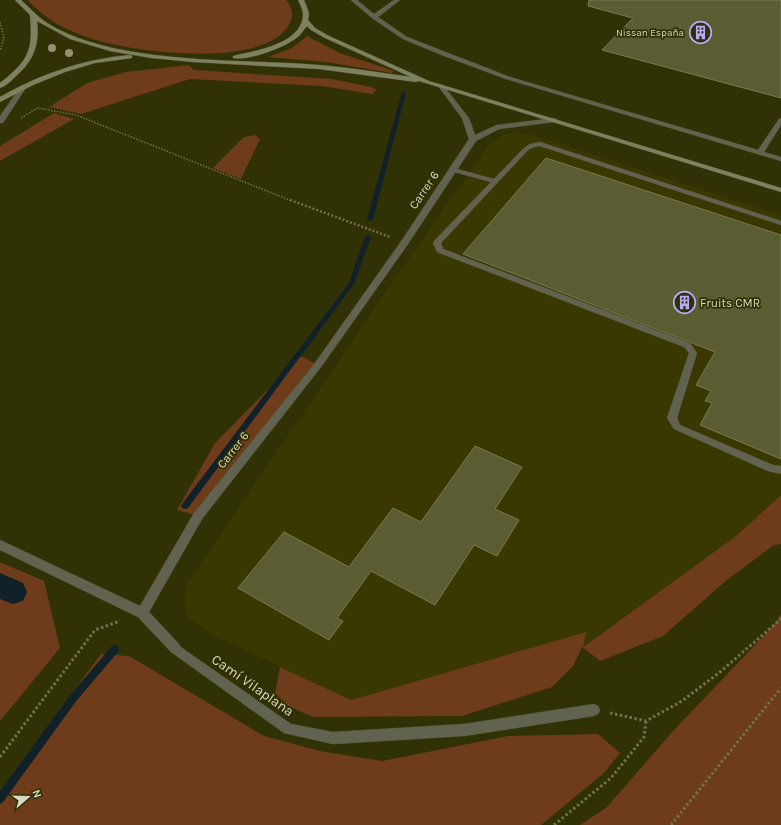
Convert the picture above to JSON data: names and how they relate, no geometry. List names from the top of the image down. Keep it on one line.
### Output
{"streets":{"street":["Carrer 6","Camí Vilaplana"]},"crossings":[["Carrer 6","Camí Vilaplana"]],"places":{"building":["Nissan España","Fruits CMR"]},"north":"right"}
